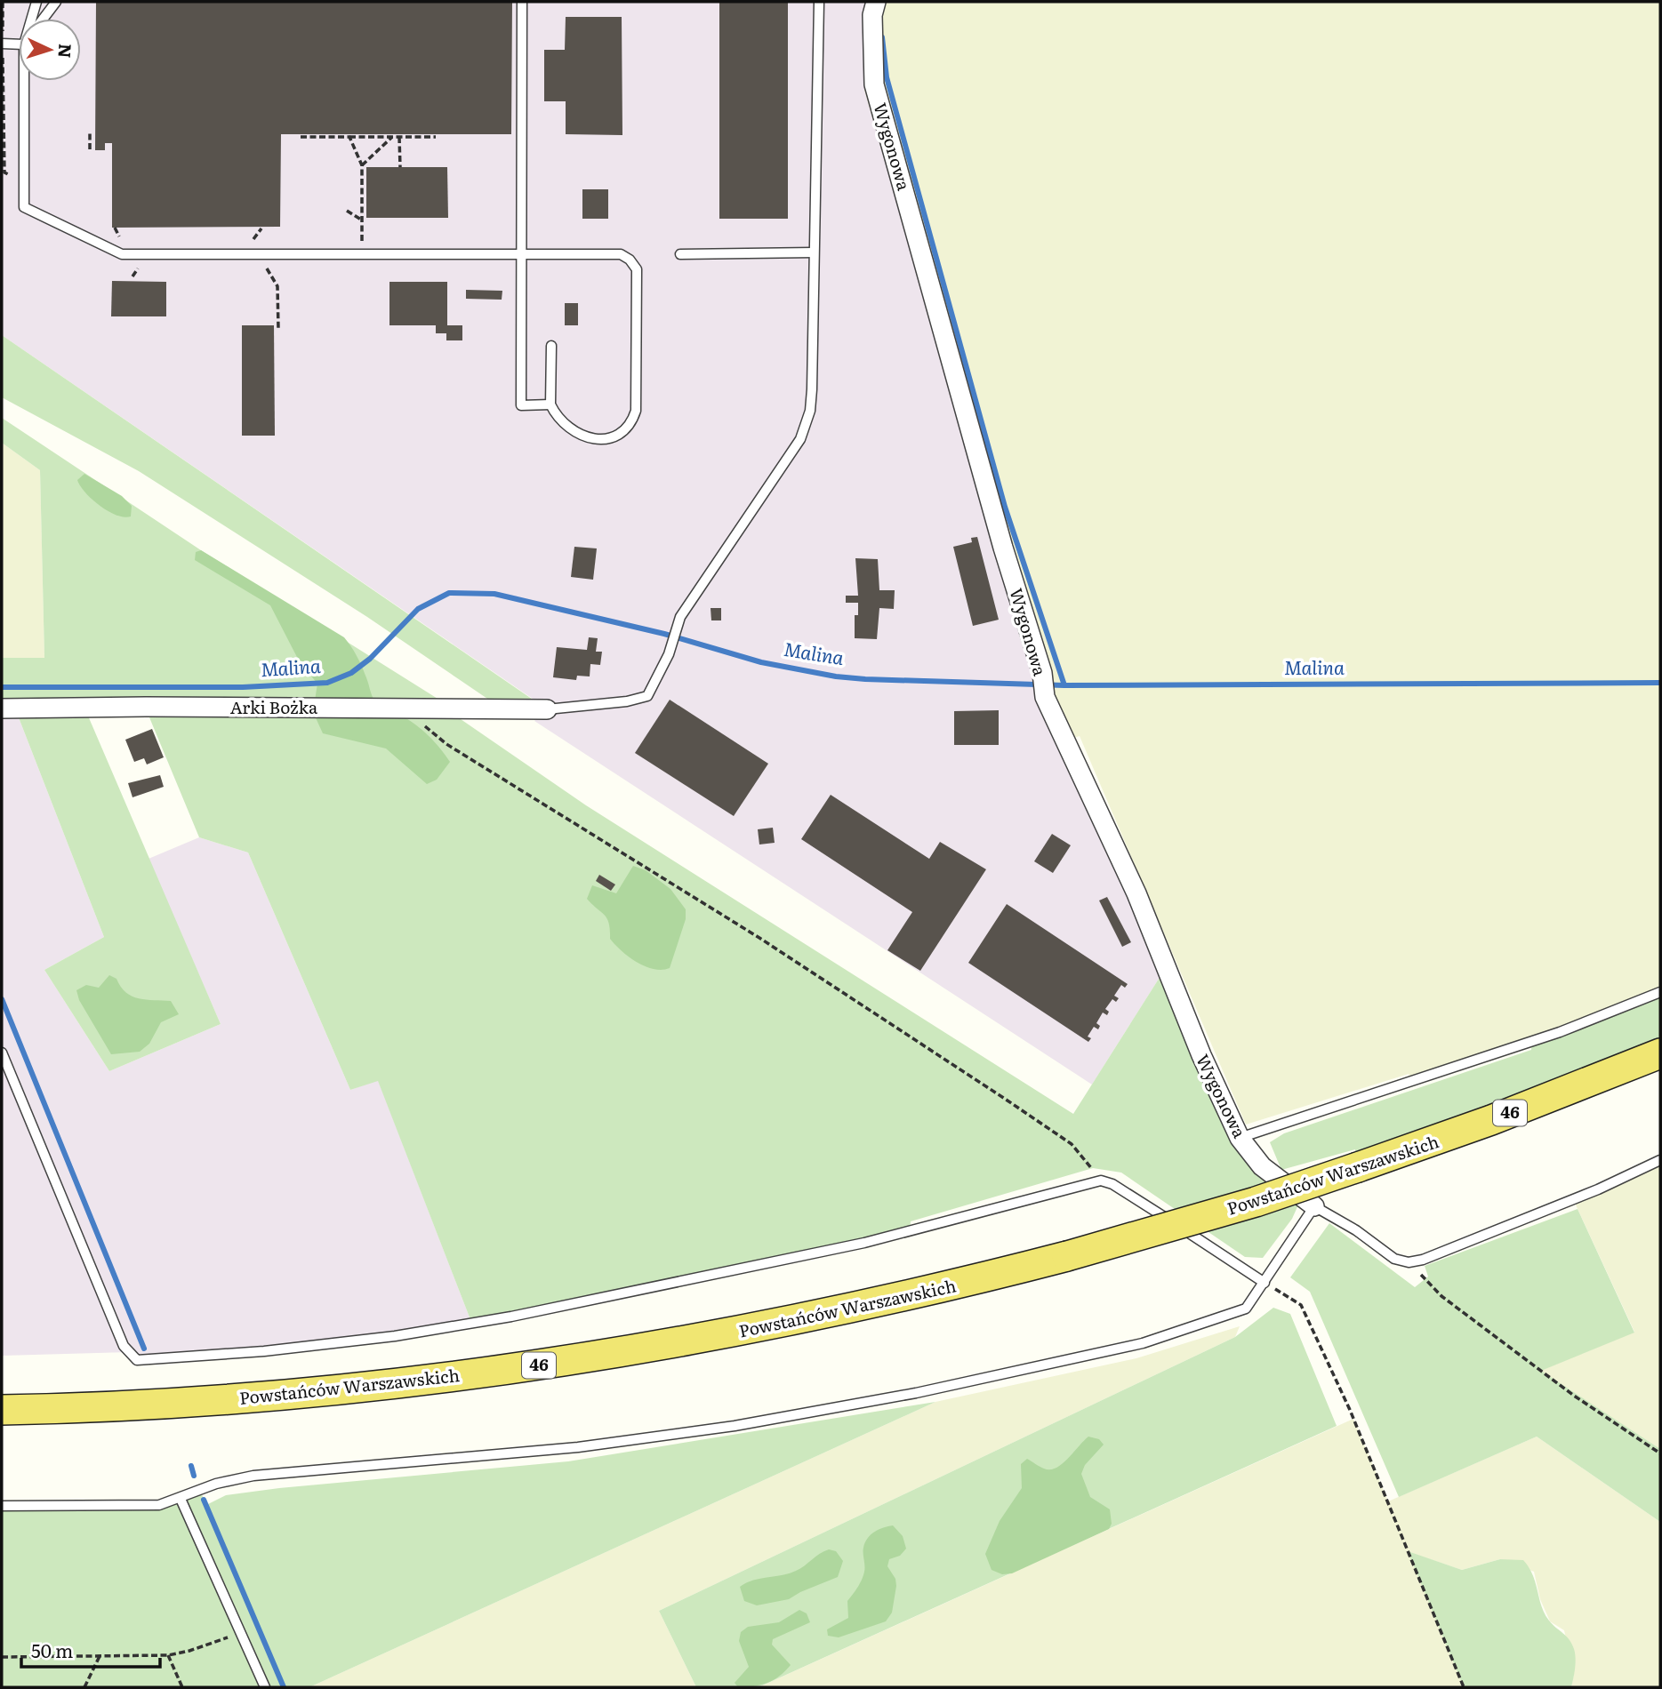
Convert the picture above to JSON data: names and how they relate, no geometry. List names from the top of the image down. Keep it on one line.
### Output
{"streets":{"main road":["46","Powstańców Warszawskich"],"street":["Wygonowa","Arki Bożka"]},"water":["Malina"],"scale_bar":"50 m","north":"right"}
